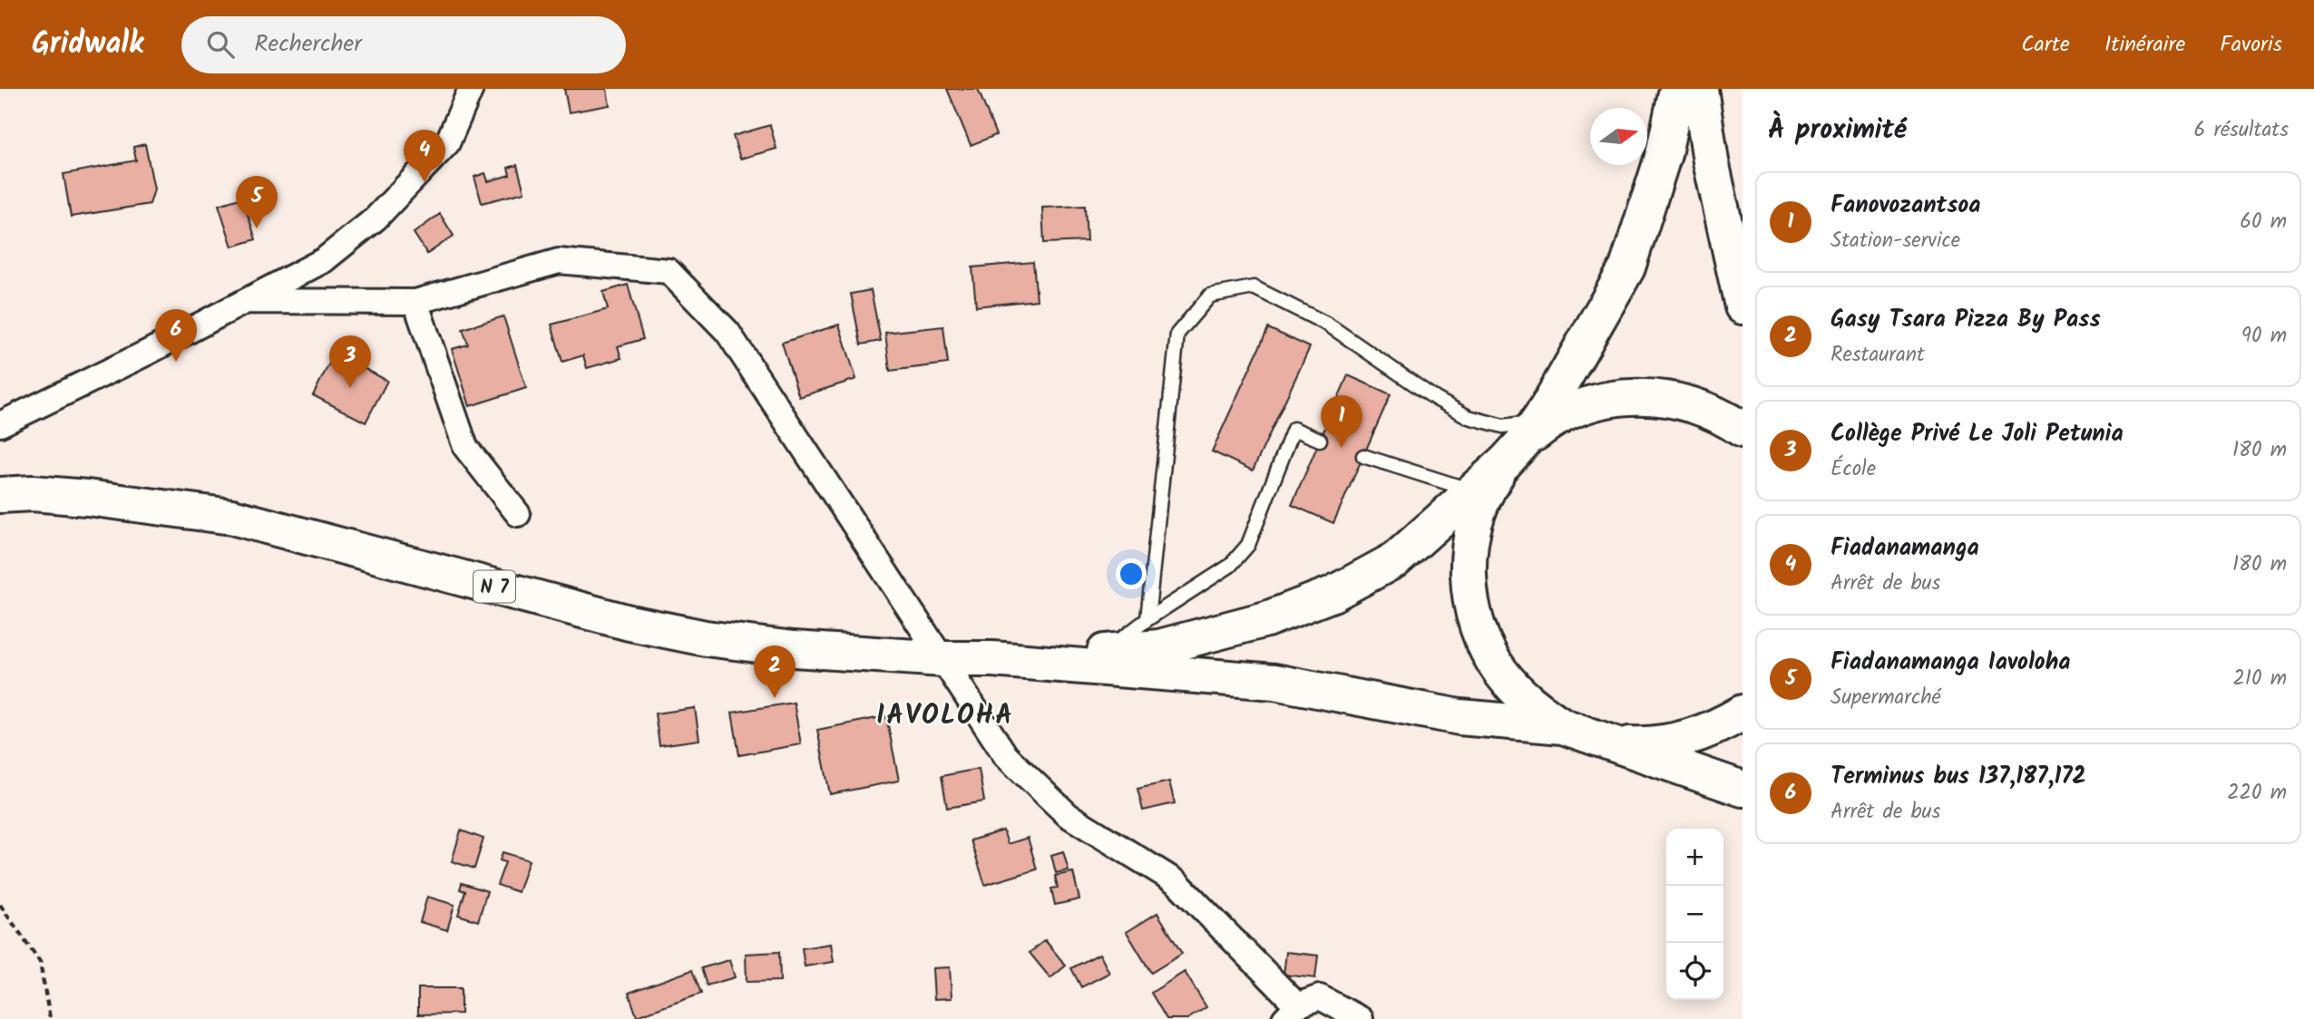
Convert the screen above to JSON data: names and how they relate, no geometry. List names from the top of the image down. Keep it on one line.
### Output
{"streets":{"main road":["N 7"]},"districts":["IAVOLOHA"],"north":"right","page":{"header":"Gridwalk","search":"Rechercher","nav":["Carte","Itinéraire","Favoris"],"heading":["À proximité","6 résultats"],"pins":["4","5","6","3","1","2"],"list":[{"mark":"1","name":"Fanovozantsoa","note":"Station-service","value":"60 m"},{"mark":"2","name":"Gasy Tsara Pizza By Pass","note":"Restaurant","value":"90 m"},{"mark":"3","name":"Collège Privé Le Joli Petunia","note":"École","value":"180 m"},{"mark":"4","name":"Fiadanamanga","note":"Arrêt de bus","value":"180 m"},{"mark":"5","name":"Fiadanamanga Iavoloha","note":"Supermarché","value":"210 m"},{"mark":"6","name":"Terminus bus 137,187,172","note":"Arrêt de bus","value":"220 m"}],"map_buttons":["+","−"]}}
